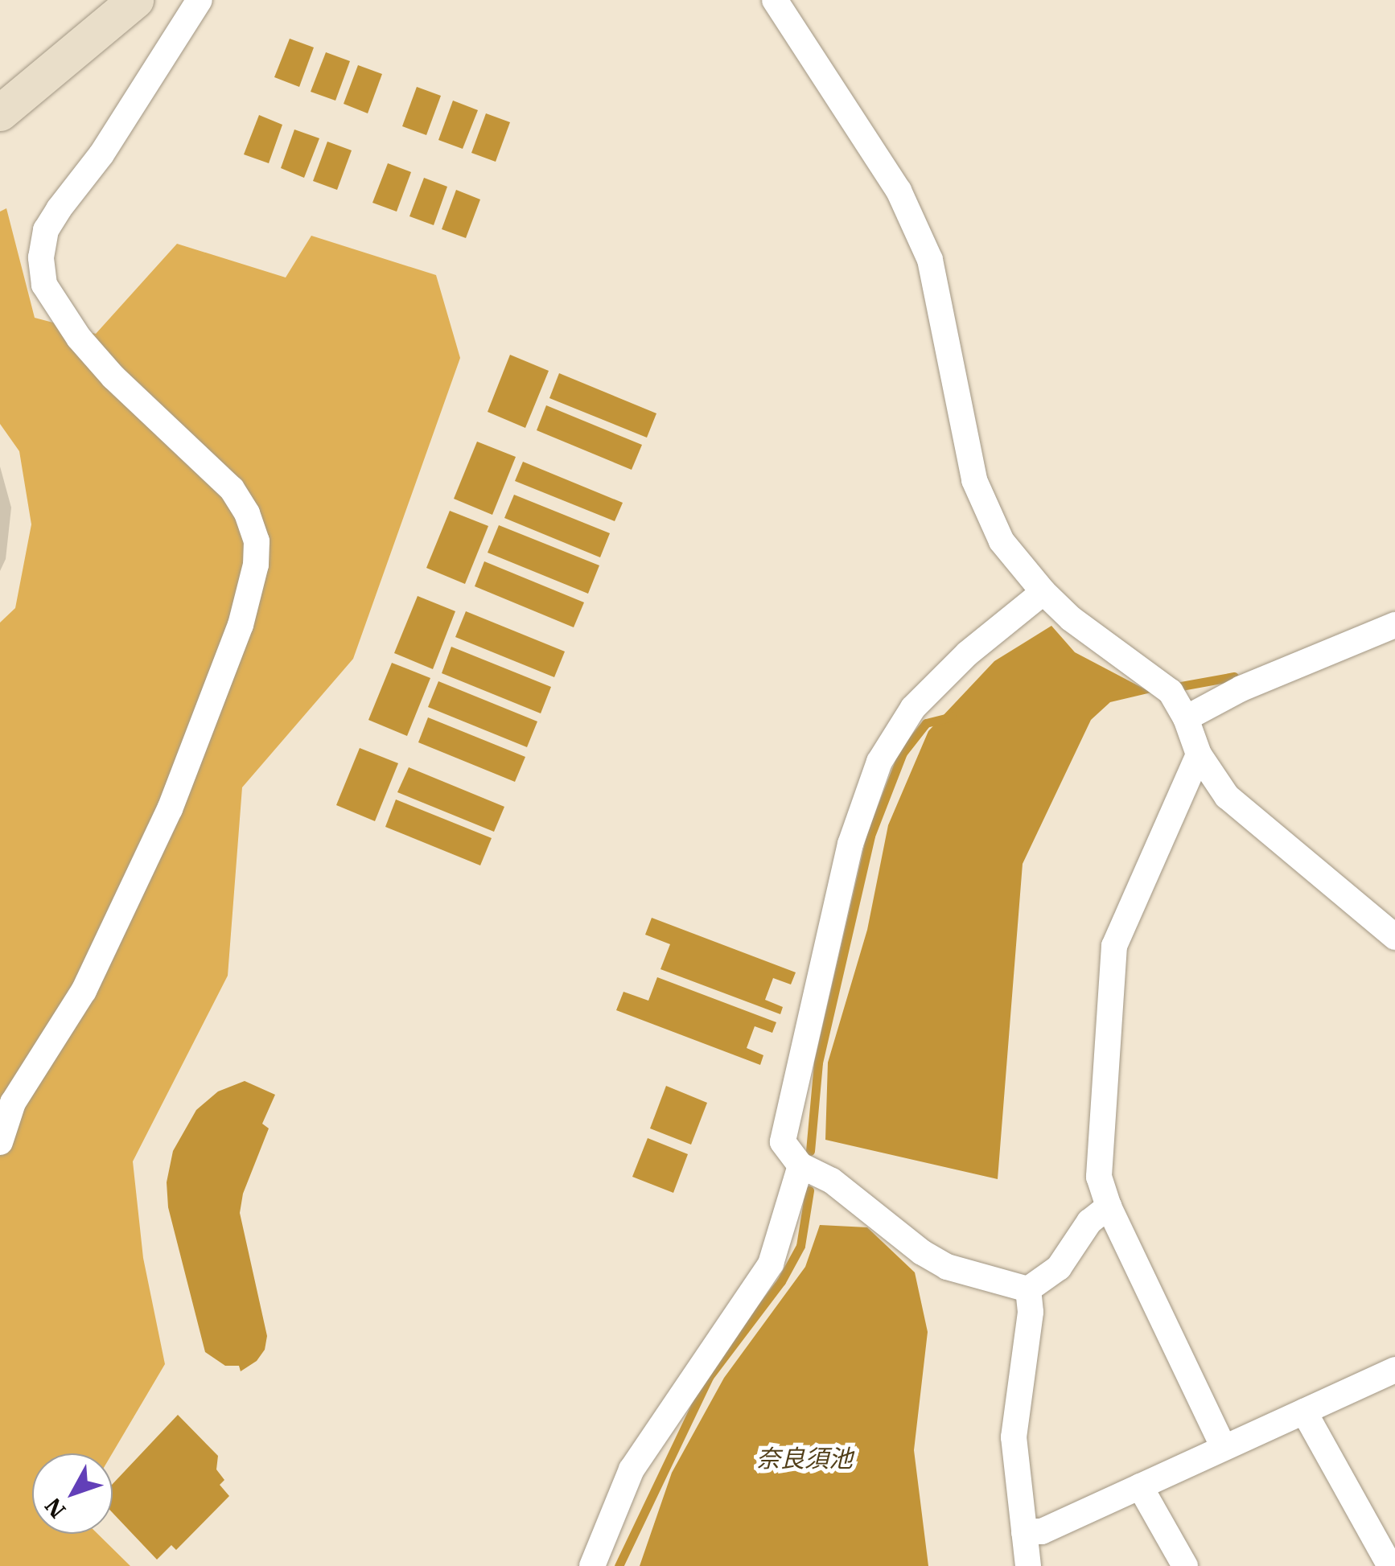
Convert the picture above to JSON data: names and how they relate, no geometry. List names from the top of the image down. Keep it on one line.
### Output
{"water":["奈良須池"],"north":"bottom left"}
